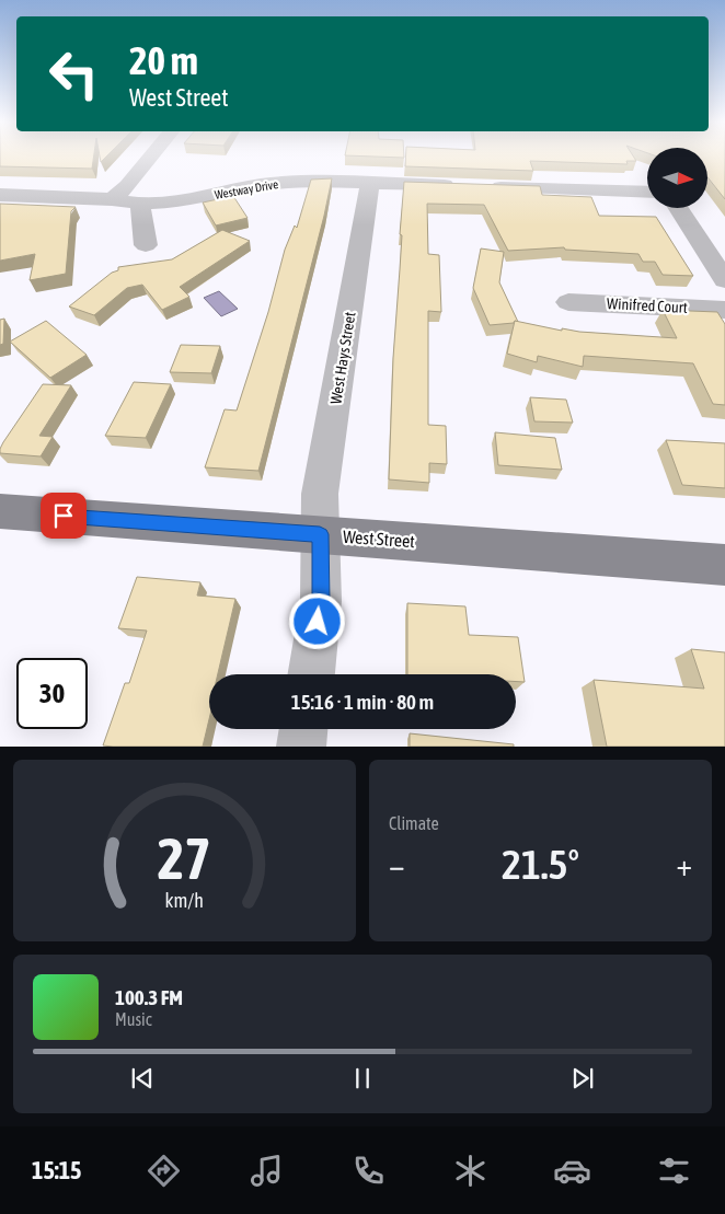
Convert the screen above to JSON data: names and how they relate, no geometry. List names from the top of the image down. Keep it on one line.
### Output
{"streets":{"main road":["West Street"],"street":["Westway Drive","Winifred Court","West Hays Street"]},"crossings":[["Westway Drive","West Hays Street"],["West Hays Street","West Street"]],"north":"right","page":{"turn":["20 m","West Street"],"limit":"30","trip":"15:16 · 1 min · 80 m","tile":"Climate","heat":["−","21.5°","+"],"song":["100.3 FM","Music"],"tabs":"15:15","gauge":["27","km/h"]}}
